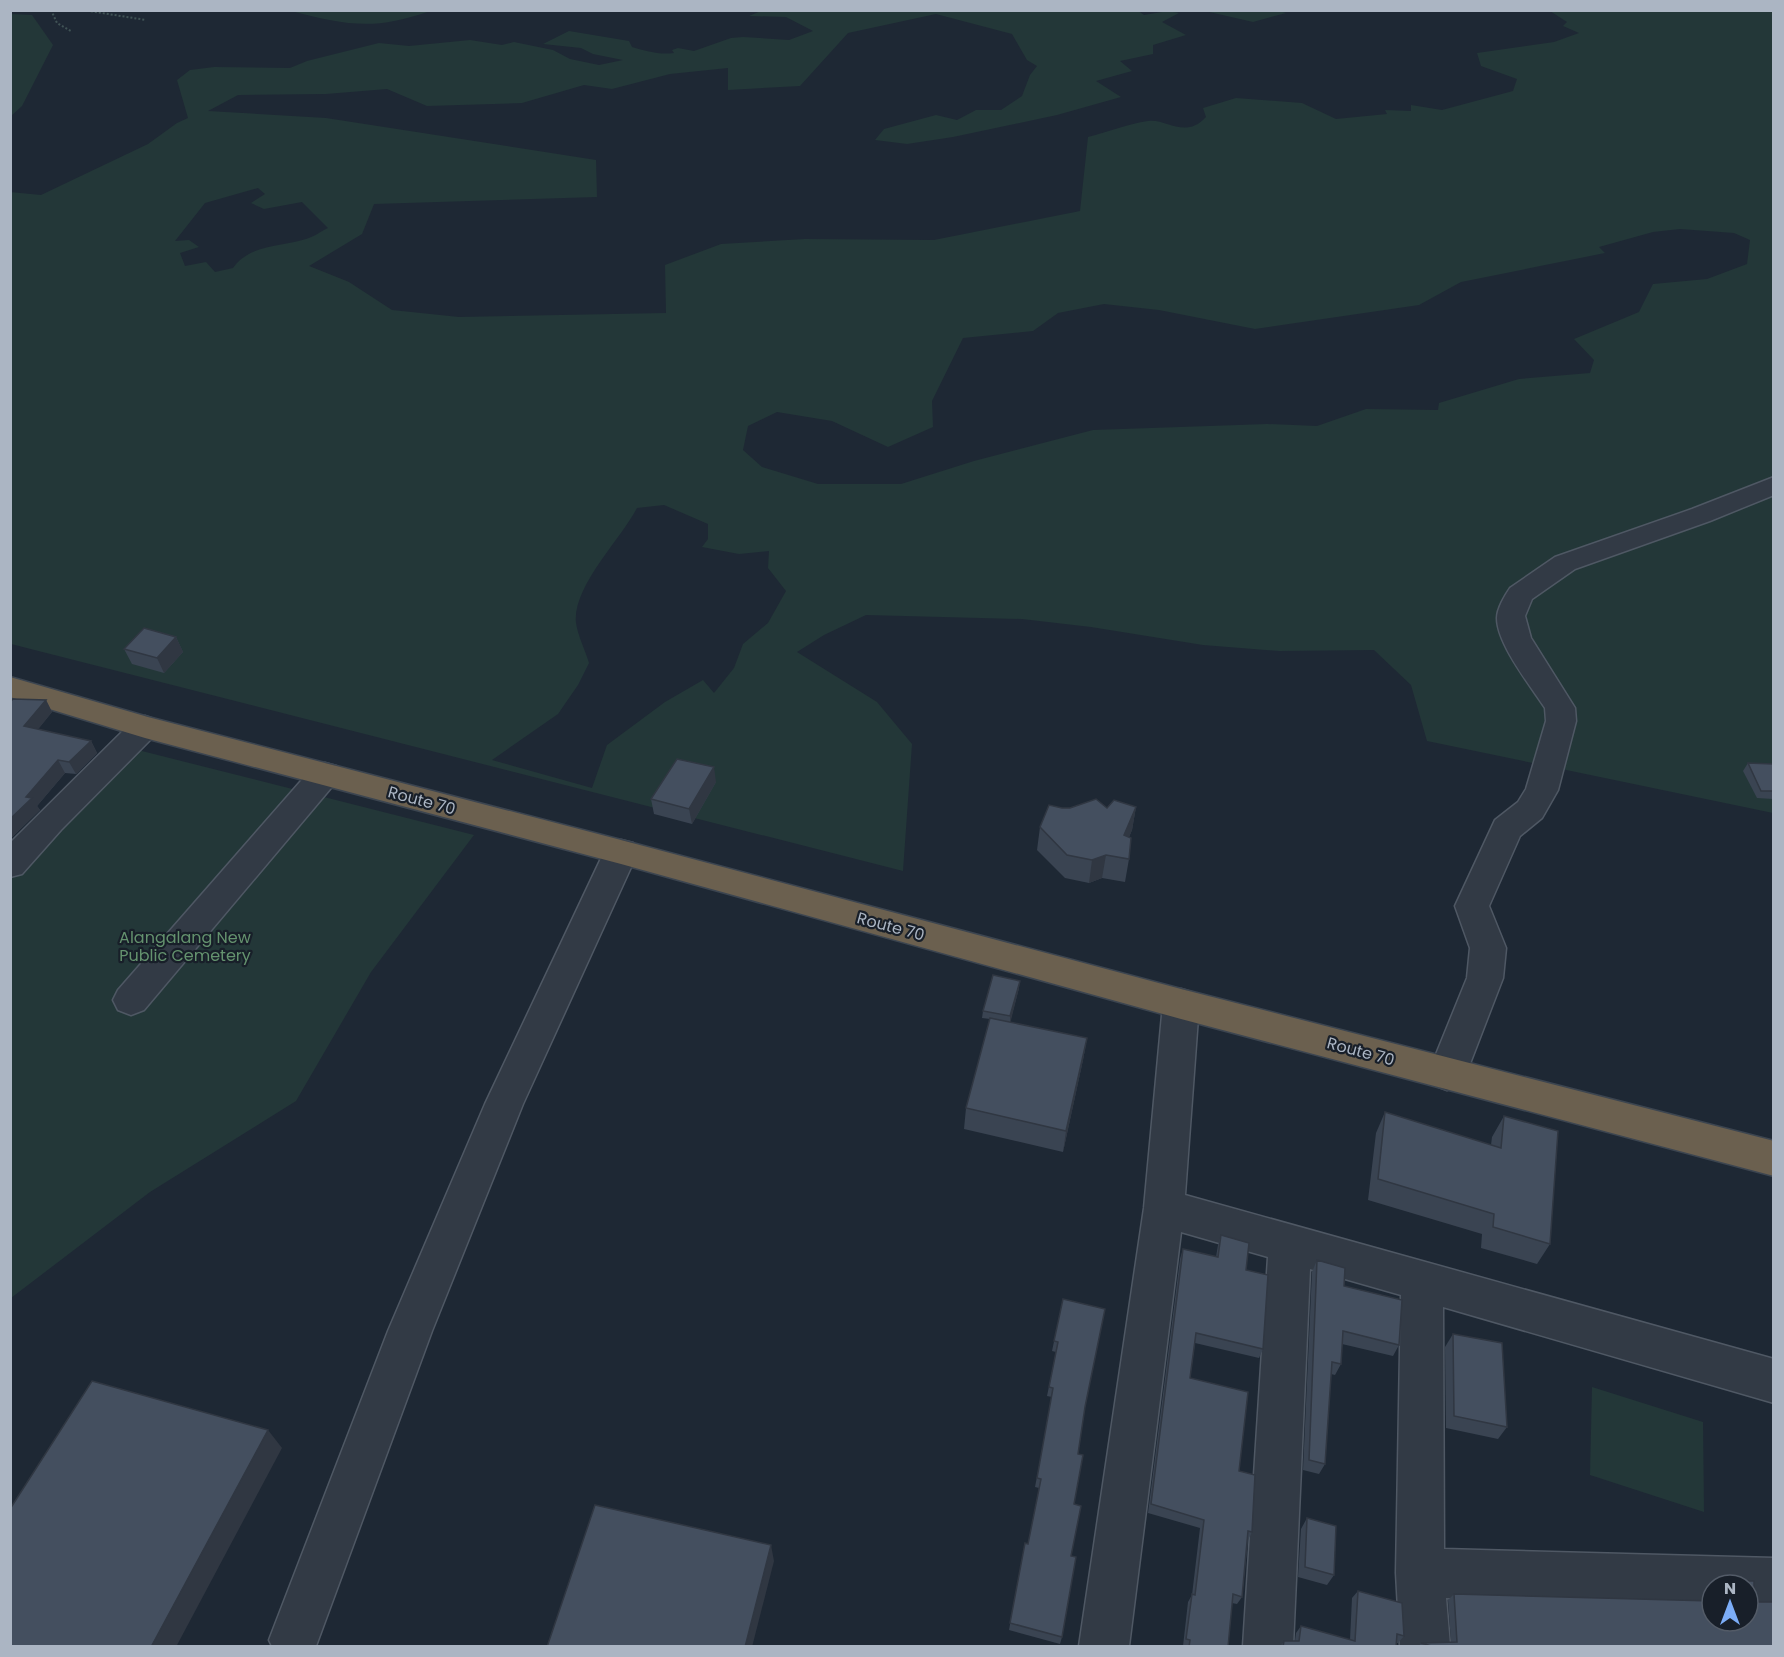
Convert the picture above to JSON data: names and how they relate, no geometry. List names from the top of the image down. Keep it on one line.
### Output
{"streets":{"highway":["Route 70"]},"parks":["Alangalang New Public Cemetery"],"north":"top"}
